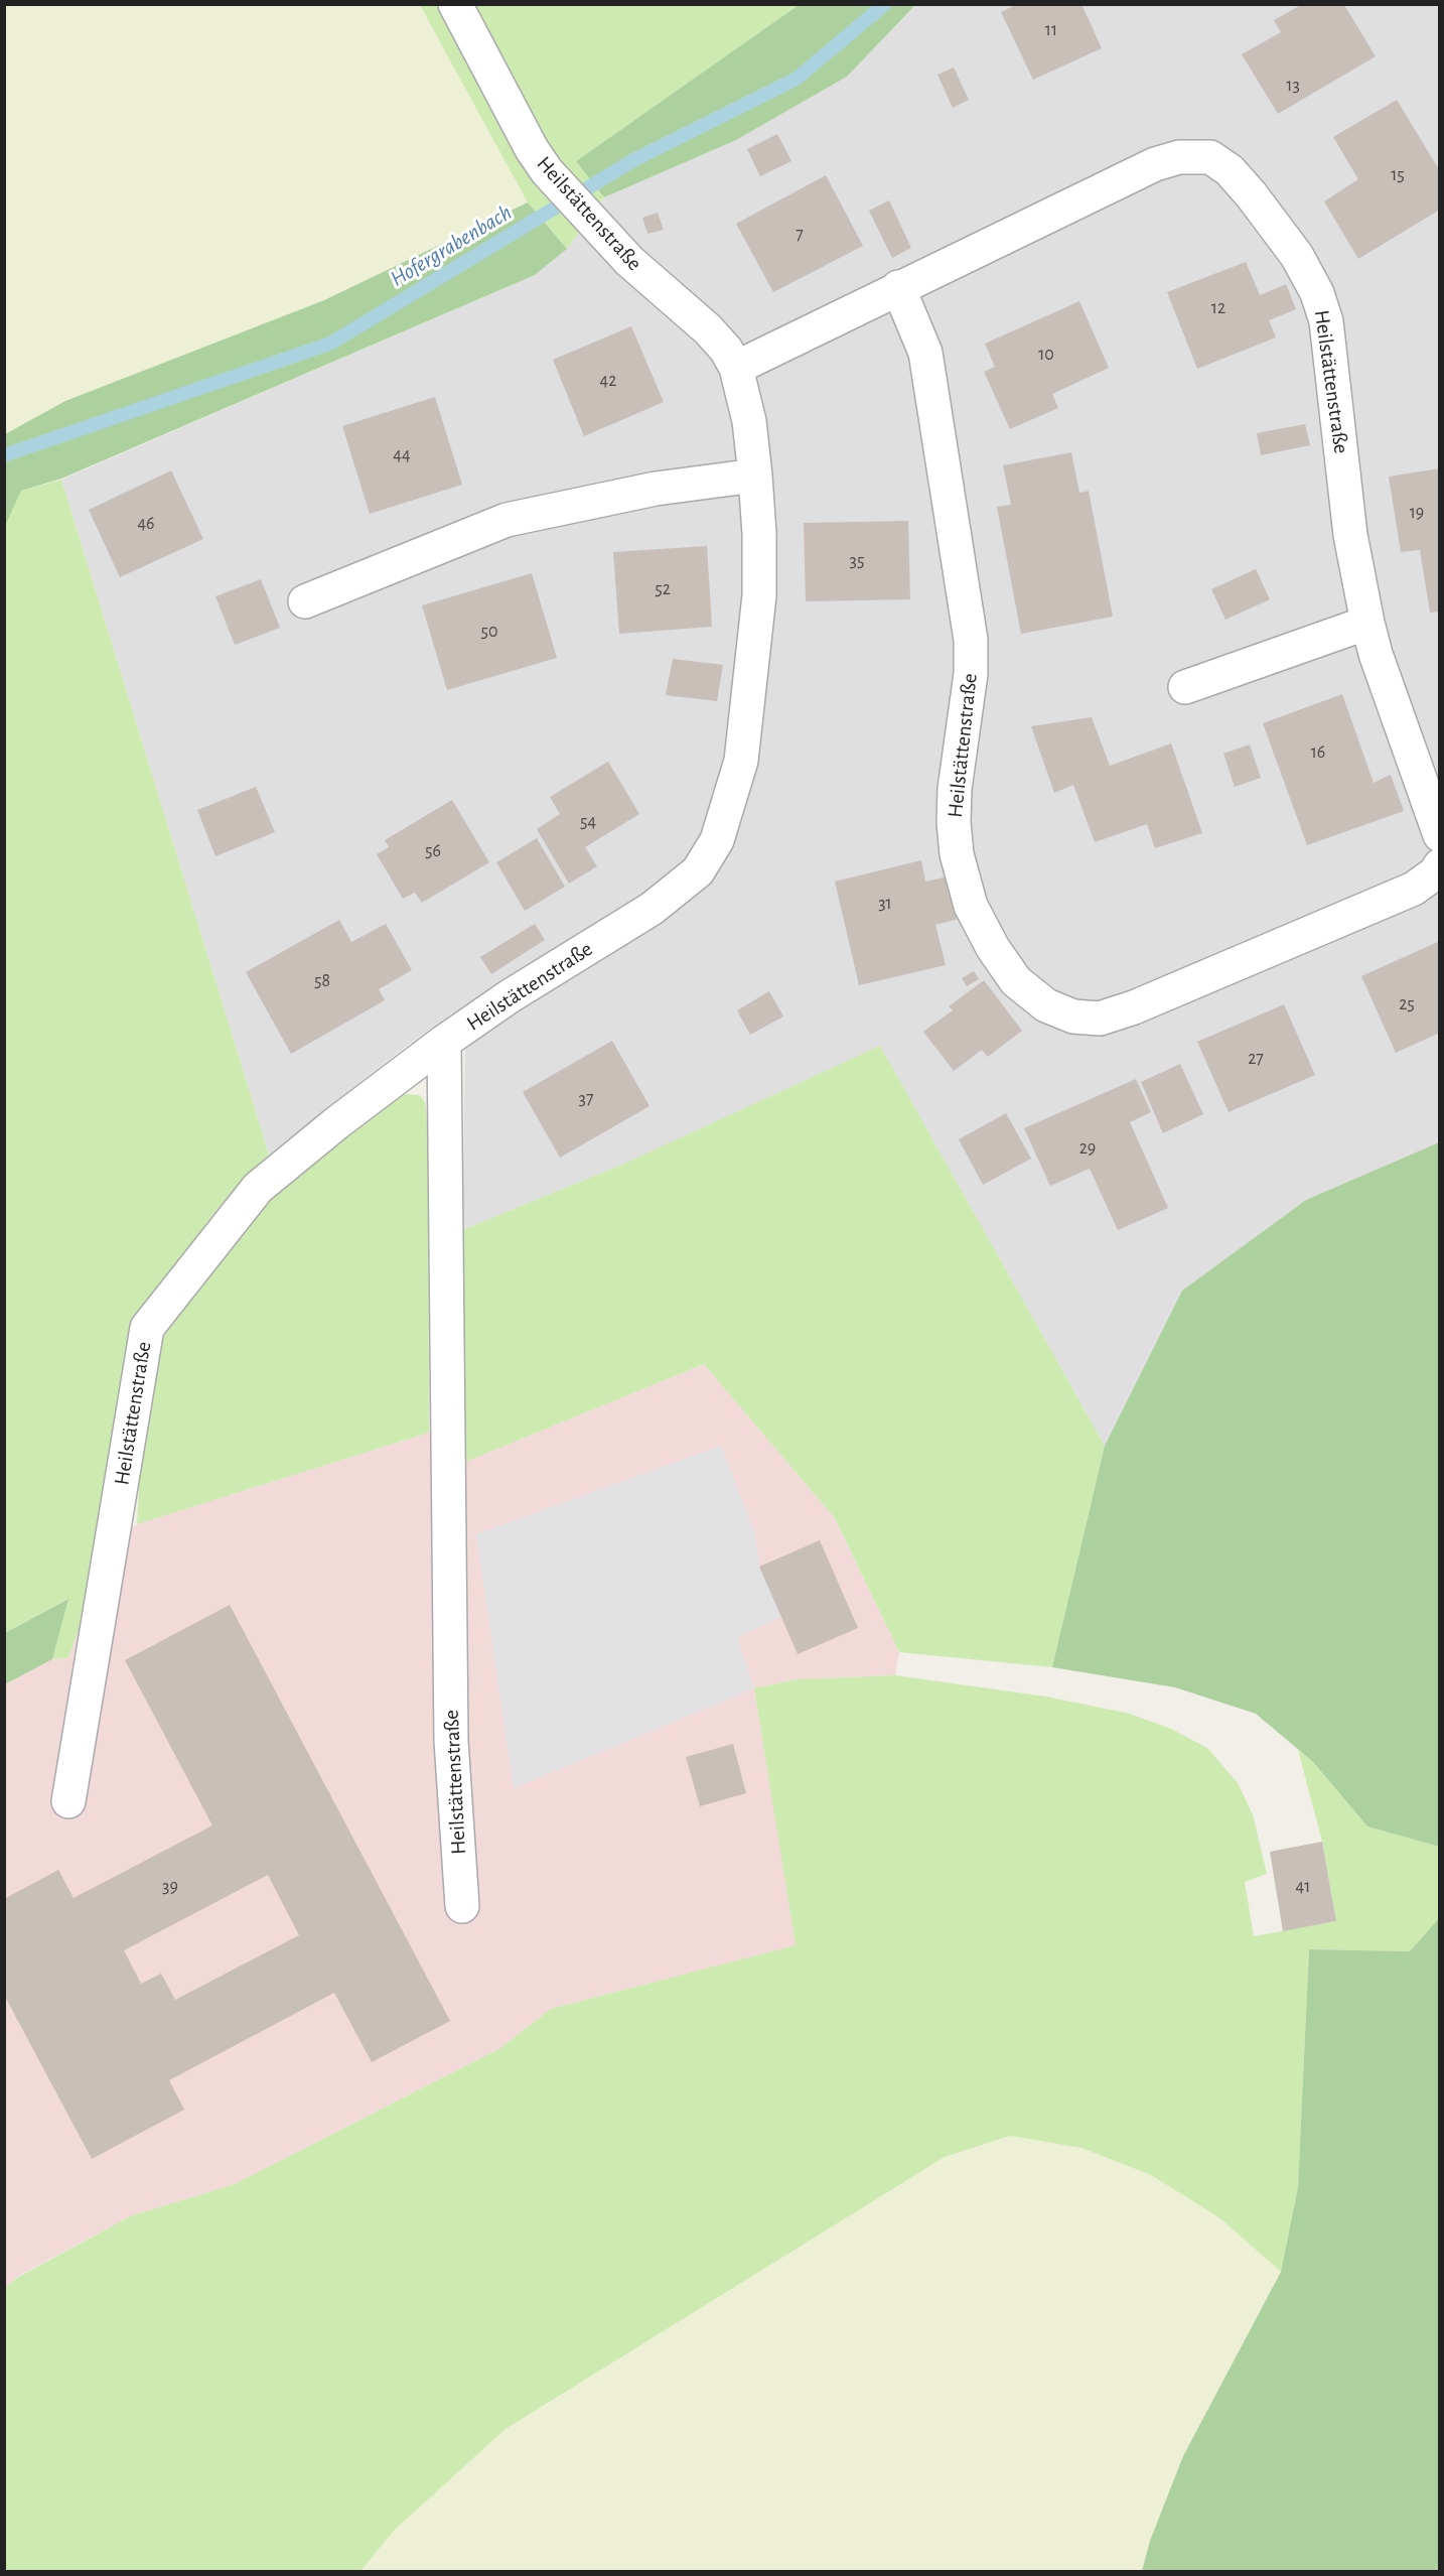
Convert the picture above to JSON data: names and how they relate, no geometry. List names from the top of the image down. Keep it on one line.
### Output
{"streets":{"street":["Heilstättenstraße"]},"water":["Hofergrabenbach"],"house_numbers":["11","13","15","7","12","10","42","44","19","46","35","52","50","16","54","56","31","58","25","27","37","29","39","41"]}
